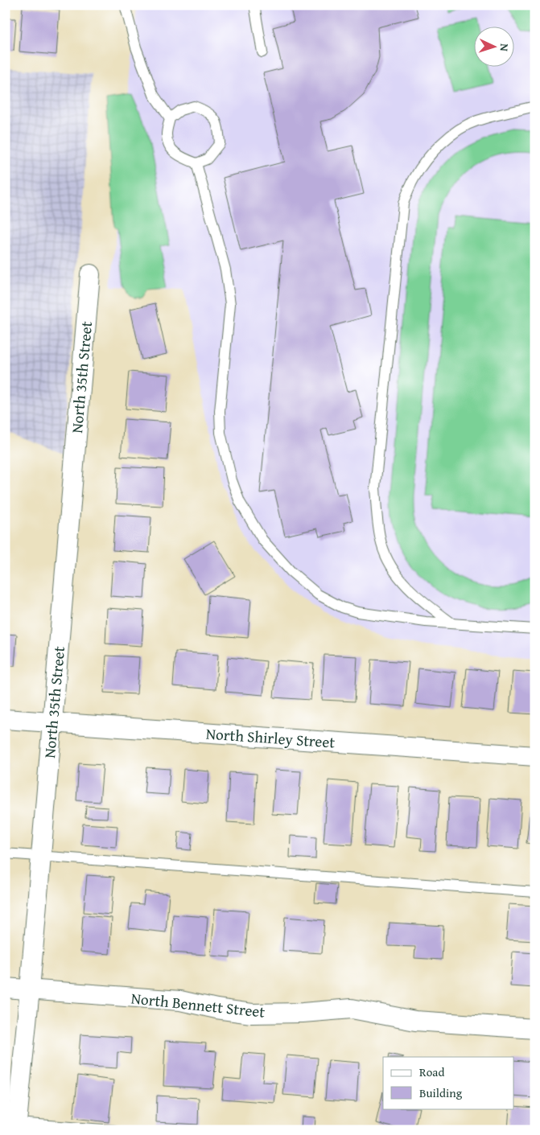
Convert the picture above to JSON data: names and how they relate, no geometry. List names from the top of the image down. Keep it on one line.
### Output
{"streets":{"street":["North 35th Street","North Shirley Street","North Bennett Street"]},"crossings":[["North 35th Street","North Shirley Street"],["North 35th Street","North Bennett Street"]],"legend":["Road","Building"],"north":"right"}
